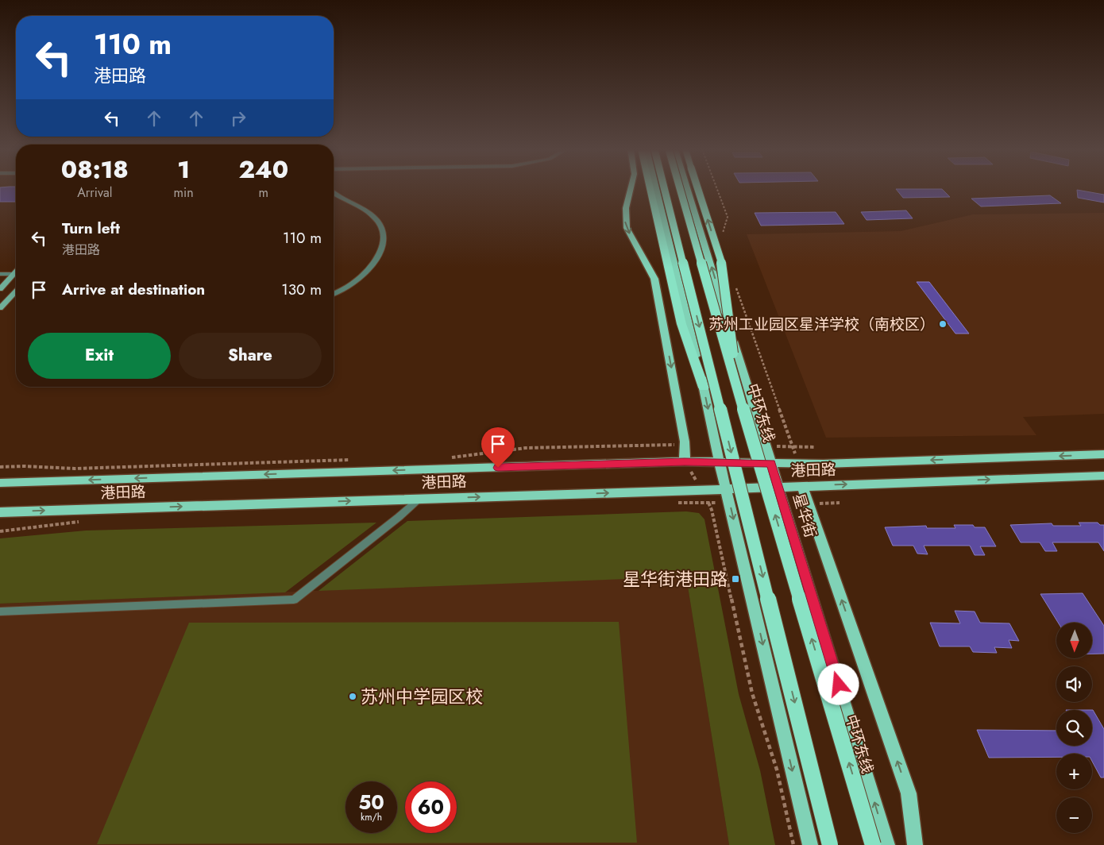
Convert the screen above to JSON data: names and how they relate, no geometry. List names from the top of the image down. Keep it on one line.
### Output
{"streets":{"highway":["中环东线"],"main road":["港田路","星华街"]},"crossings":[["港田路","星华街"]],"places":{"other":["苏州工业园区星洋学校（南校区）","苏州中学园区校"],"transit":["星华街港田路"]},"north":"bottom","page":{"turn":["110 m","港田路"],"eta":["08:18","Arrival","1","min","240","m"],"list":[{"name":"Turn left","note":"港田路","value":"110 m"},{"name":"Arrive at destination","value":"130 m"}],"buttons":["Exit","Share"],"map_buttons":["+","−"],"speed":"50 km/h","limit":"60"}}
